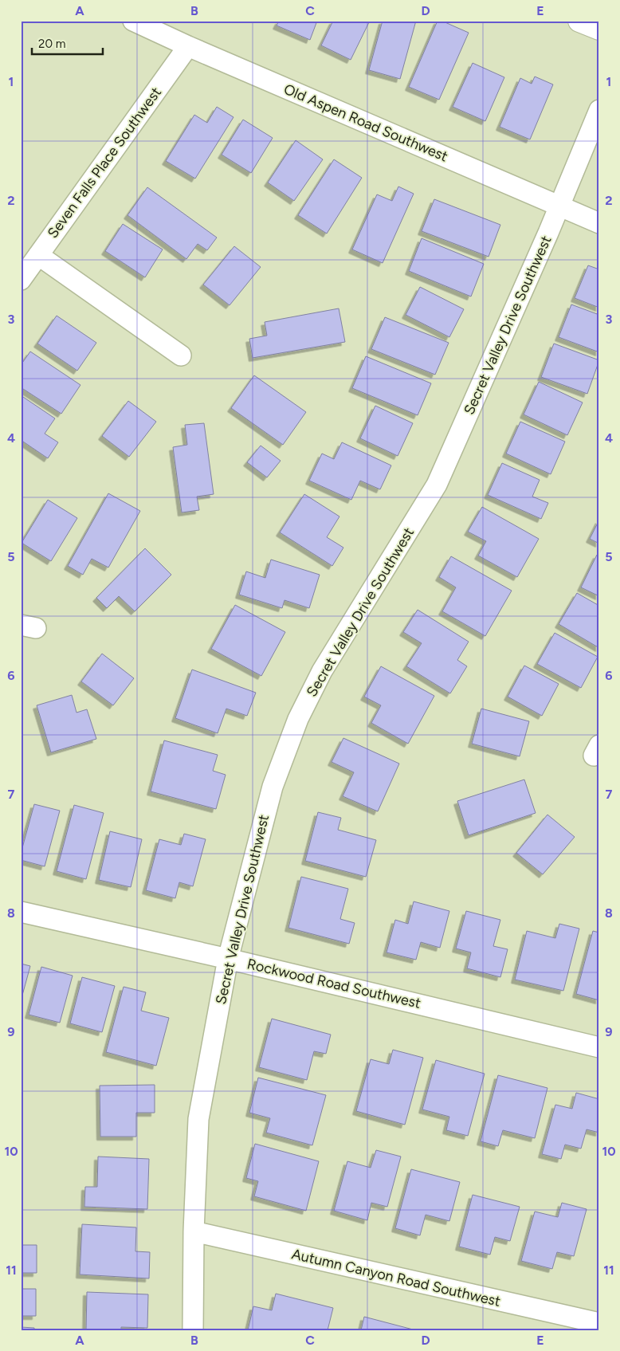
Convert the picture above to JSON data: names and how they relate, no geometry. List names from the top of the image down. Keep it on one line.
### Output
{"streets":{"street":["Old Aspen Road Southwest","Seven Falls Place Southwest","Secret Valley Drive Southwest","Rockwood Road Southwest","Autumn Canyon Road Southwest"]},"crossings":[["Old Aspen Road Southwest","Seven Falls Place Southwest"],["Old Aspen Road Southwest","Secret Valley Drive Southwest"],["Secret Valley Drive Southwest","Rockwood Road Southwest"],["Secret Valley Drive Southwest","Autumn Canyon Road Southwest"]],"scale_bar":"20 m","grid":{"columns":["A","B","C","D","E"],"rows":["1","2","3","4","5","6","7","8","9","10","11"]}}
